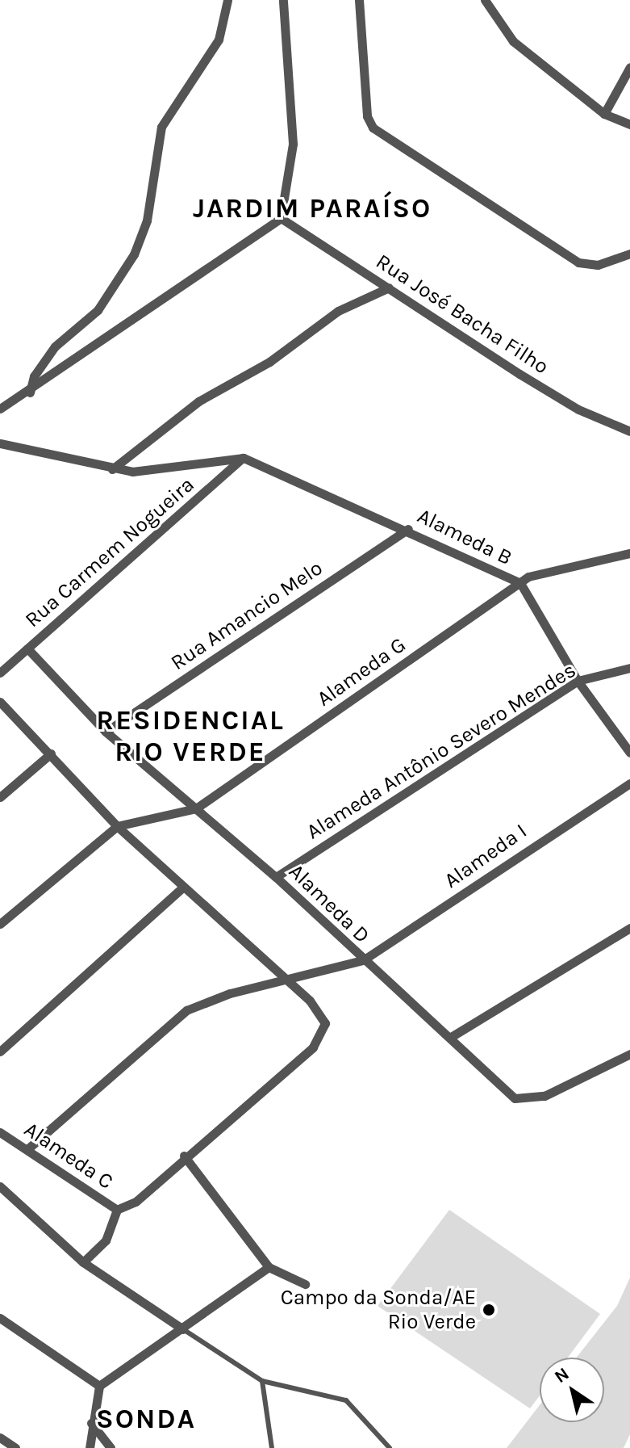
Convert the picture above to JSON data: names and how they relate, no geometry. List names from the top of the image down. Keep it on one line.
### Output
{"streets":{"street":["Rua José Bacha Filho","Alameda B","Rua Carmem Nogueira","Rua Amancio Melo","Alameda G","Alameda Antônio Severo Mendes","Alameda I","Alameda D","Alameda C"]},"crossings":[["Alameda B","Rua Carmem Nogueira"],["Alameda B","Rua Amancio Melo"],["Alameda B","Alameda G"],["Alameda B","Alameda Antônio Severo Mendes"],["Rua Carmem Nogueira","Alameda D"],["Rua Amancio Melo","Alameda D"],["Alameda G","Alameda D"],["Alameda Antônio Severo Mendes","Alameda D"],["Alameda I","Alameda D"],["Alameda I","Alameda C"]],"districts":["JARDIM PARAÍSO","RESIDENCIAL RIO VERDE","SONDA"],"places":["Campo da Sonda/AE Rio Verde"],"north":"top left"}
